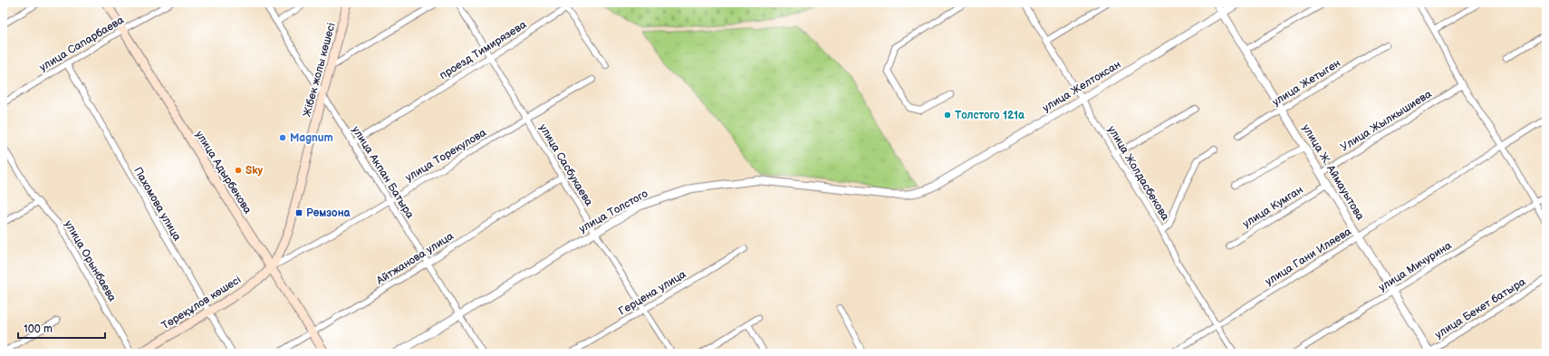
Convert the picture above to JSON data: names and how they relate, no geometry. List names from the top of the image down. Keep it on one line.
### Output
{"streets":{"main road":["Жібек жолы көшесі","улица Адырбекова","Төреқұлов көшесі"],"street":["улица Сапарбаева","проезд Тимирязева","улица Жетыген","улица Желтоксан","Улица Жылкышиева","улица Торекулова","улица Сасбукаева","улица Акпан Батыра","улица Ж. Аймауытова","улица Жолдасбекова","Пахомова улица","улица Кумган","улица Толстого","улица Гани Иляева","Айтжанова улица","улица Орынбаева","улица Мичурина","Герцена улица","улица Бекет батыра"]},"crossings":[["улица Сапарбаева","улица Адырбекова"],["улица Сапарбаева","Пахомова улица"],["проезд Тимирязева","улица Сасбукаева"],["проезд Тимирязева","улица Акпан Батыра"],["Жібек жолы көшесі","улица Торекулова"],["Жібек жолы көшесі","улица Адырбекова"],["Жібек жолы көшесі","улица Акпан Батыра"],["Жібек жолы көшесі","Төреқұлов көшесі"],["улица Жетыген","улица Ж. Аймауытова"],["улица Желтоксан","улица Ж. Аймауытова"],["улица Желтоксан","улица Жолдасбекова"],["улица Желтоксан","улица Толстого"],["Улица Жылкышиева","улица Ж. Аймауытова"],["улица Торекулова","улица Сасбукаева"],["улица Торекулова","улица Адырбекова"],["улица Торекулова","улица Акпан Батыра"],["улица Торекулова","Төреқұлов көшесі"],["улица Сасбукаева","улица Толстого"],["улица Сасбукаева","Айтжанова улица"],["улица Сасбукаева","Герцена улица"],["улица Адырбекова","Айтжанова улица"],["улица Адырбекова","Төреқұлов көшесі"],["улица Акпан Батыра","улица Толстого"],["улица Акпан Батыра","Айтжанова улица"],["улица Ж. Аймауытова","улица Кумган"],["улица Ж. Аймауытова","улица Гани Иляева"],["улица Ж. Аймауытова","улица Мичурина"],["улица Ж. Аймауытова","улица Бекет батыра"],["улица Жолдасбекова","улица Гани Иляева"],["Пахомова улица","Төреқұлов көшесі"]],"places":{"other":["Толстого 121а","Magnum","Sky"],"transit":["Ремзона"]},"scale_bar":"100 m"}
